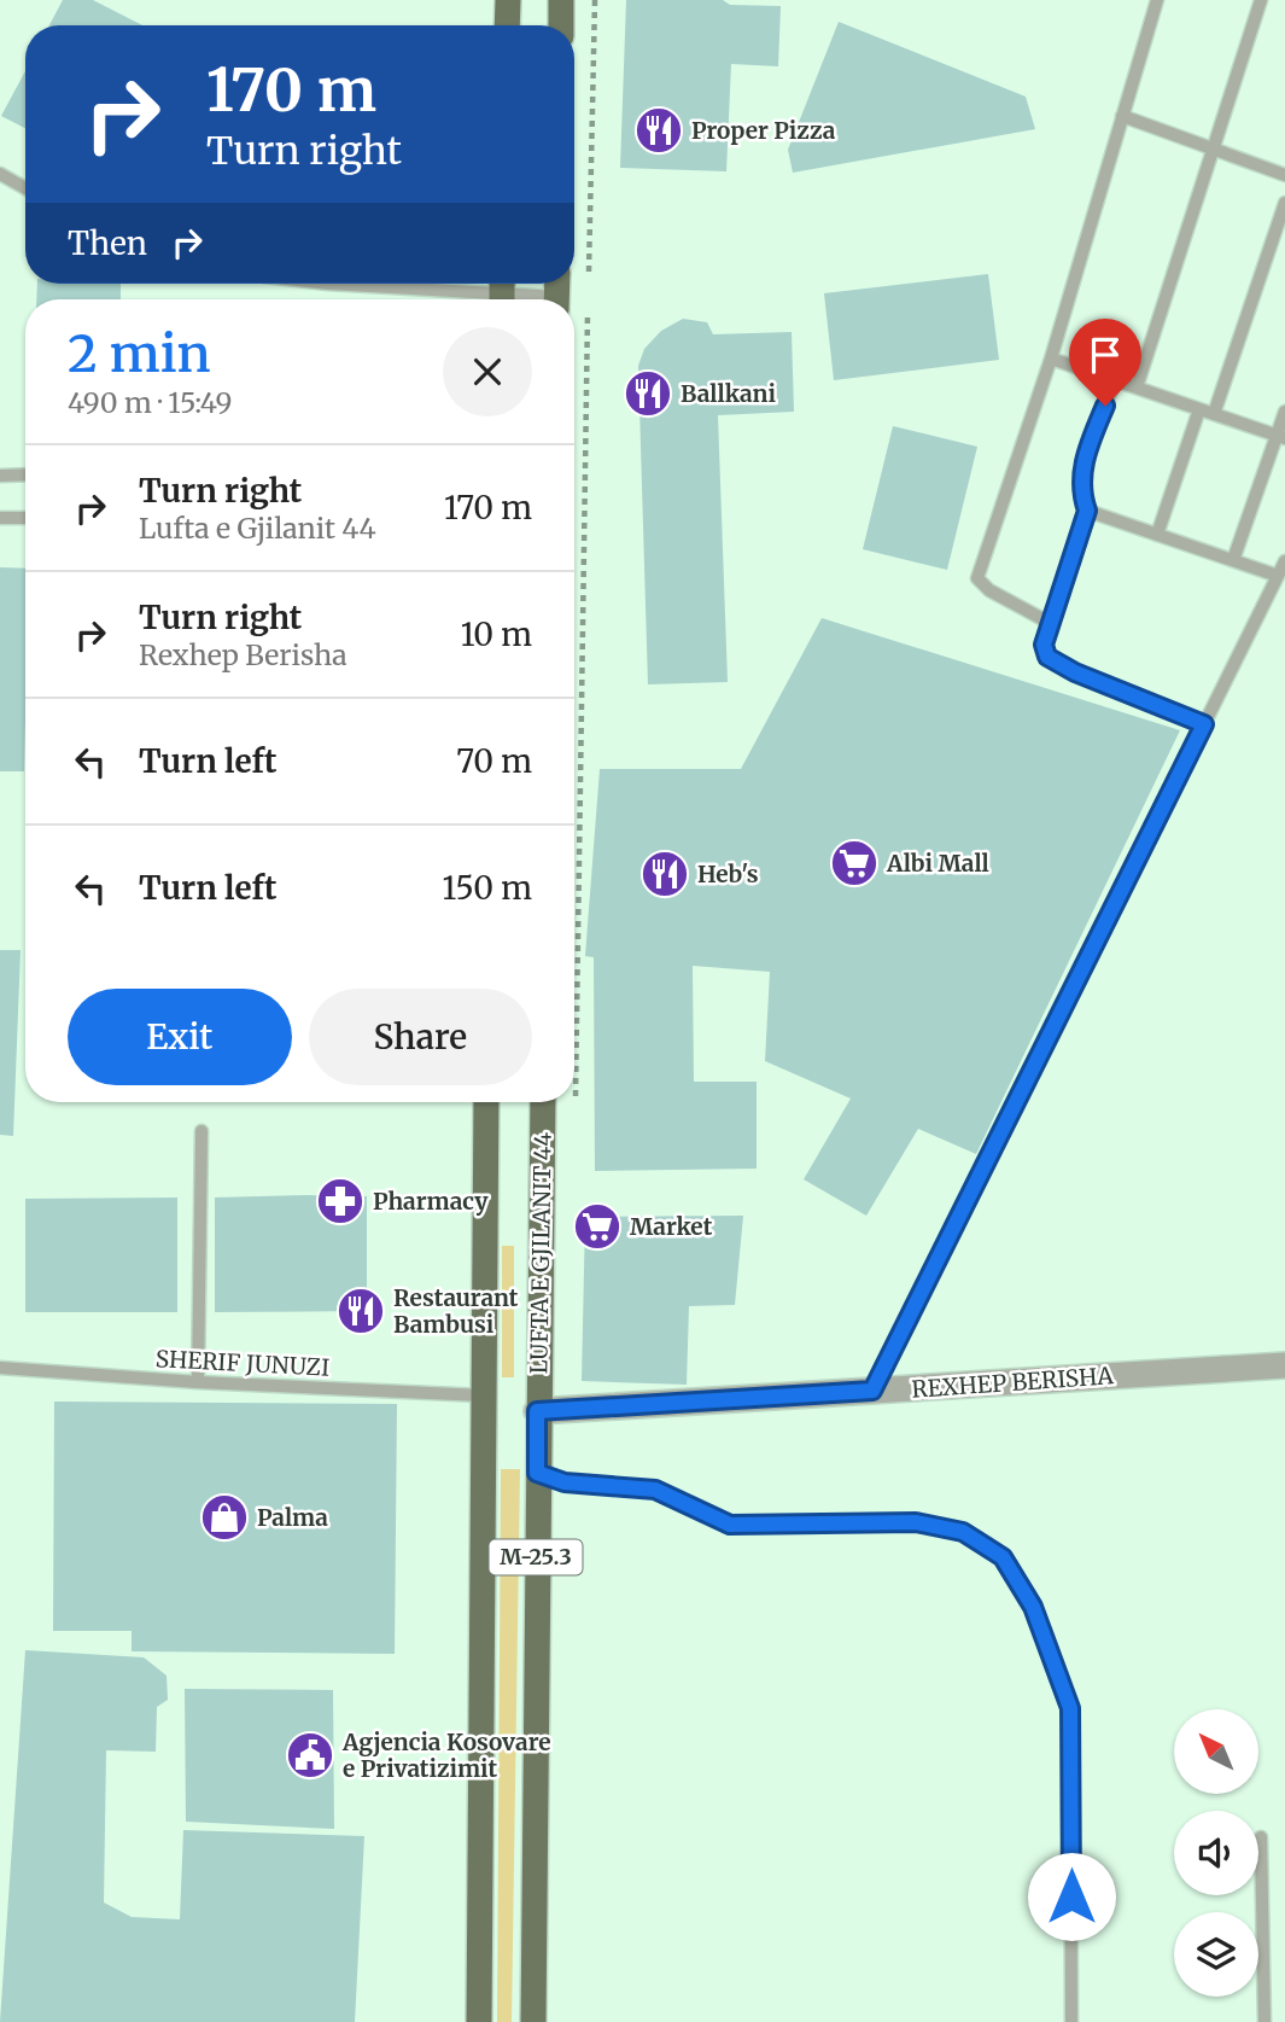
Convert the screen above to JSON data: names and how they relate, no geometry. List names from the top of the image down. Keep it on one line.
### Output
{"streets":{"main road":["LUFTA E GJILANIT 44","M-25.3"],"street":["REXHEP BERISHA"],"lane":["SHERIF JUNUZI"]},"crossings":[["LUFTA E GJILANIT 44","REXHEP BERISHA"],["SHERIF JUNUZI","M-25.3"]],"places":{"restaurant":["Proper Pizza","Ballkani","Heb's","Restaurant Bambusi"],"supermarket":["Albi Mall","Market"],"pharmacy":["Pharmacy"],"shop":["Palma"],"public building":["Agjencia Kosovare e Privatizimit"]},"north":"top left","page":{"turn":["170 m","Turn right"],"then":"Then","heading":["2 min","490 m · 15:49"],"list":[{"name":"Turn right","note":"Lufta e Gjilanit 44","value":"170 m"},{"name":"Turn right","note":"Rexhep Berisha","value":"10 m"},{"name":"Turn left","value":"70 m"},{"name":"Turn left","value":"150 m"}],"buttons":["Exit","Share"]}}
